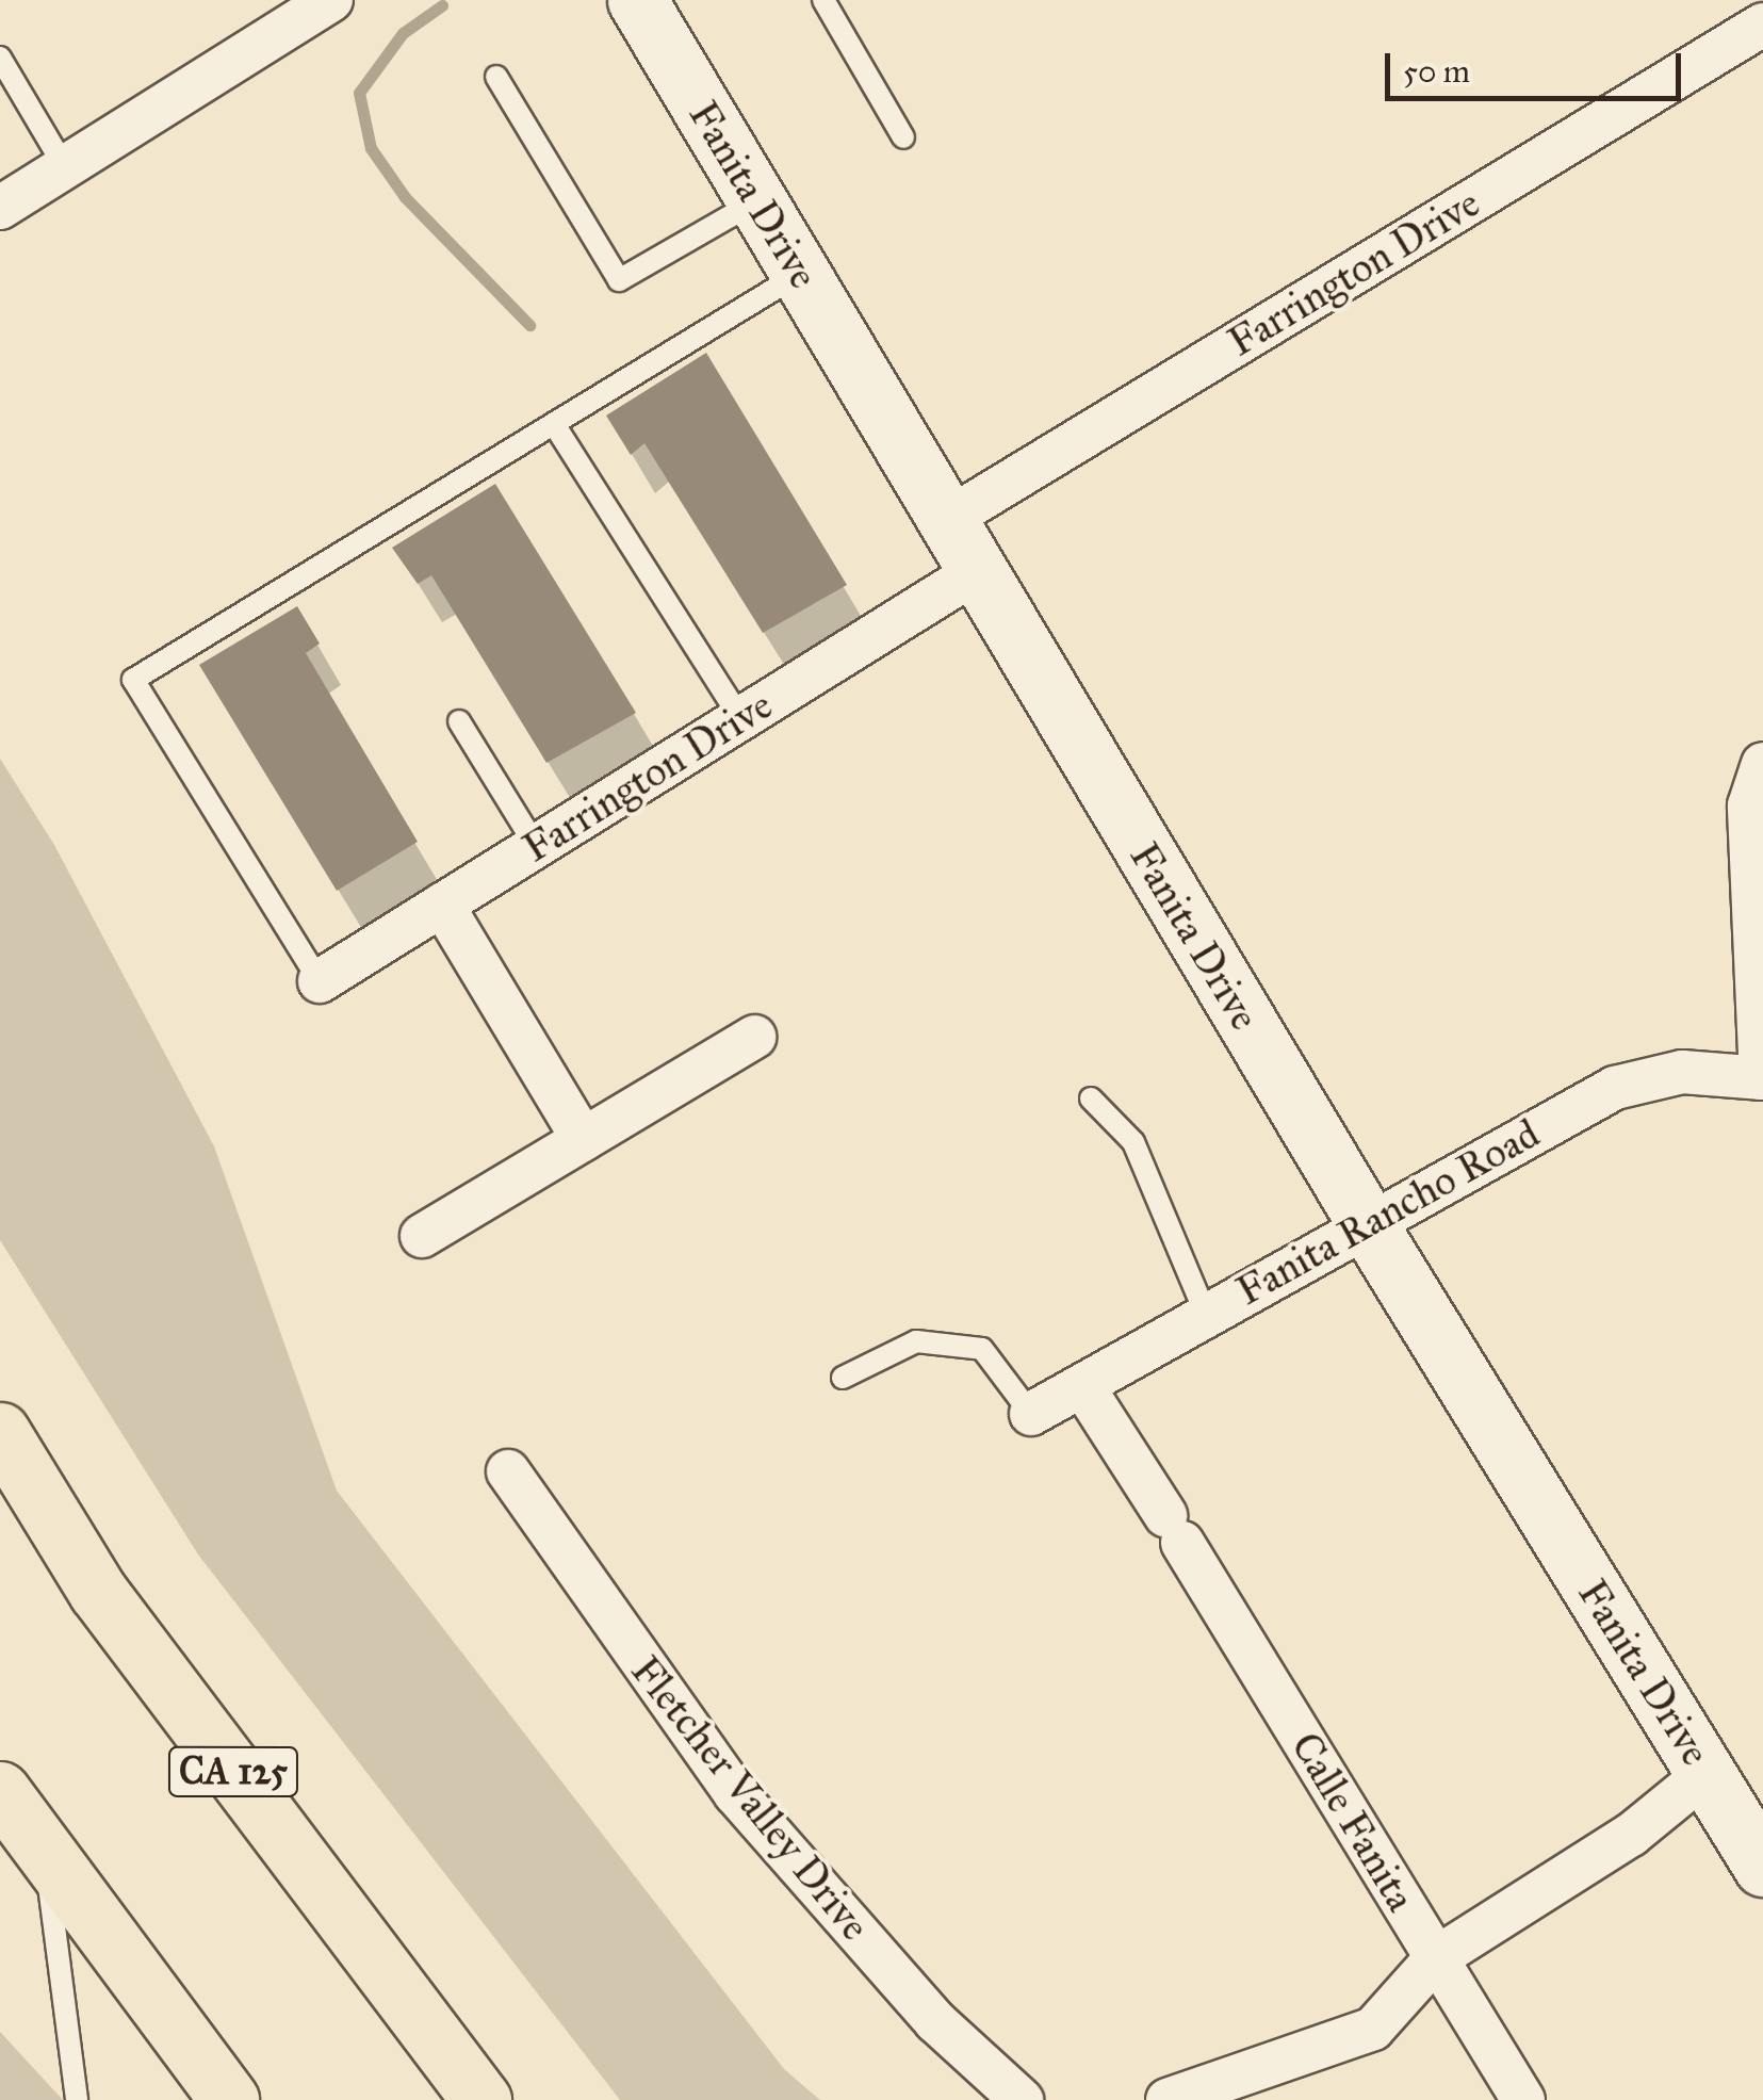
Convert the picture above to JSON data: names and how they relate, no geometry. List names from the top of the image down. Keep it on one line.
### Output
{"streets":{"highway":["CA 125"],"main road":["Fanita Drive"],"street":["Farrington Drive","Fanita Rancho Road","Fletcher Valley Drive","Calle Fanita"]},"crossings":[["Fanita Drive","Farrington Drive"],["Fanita Drive","Fanita Rancho Road"],["Fanita Rancho Road","Calle Fanita"]],"scale_bar":"50 m"}
